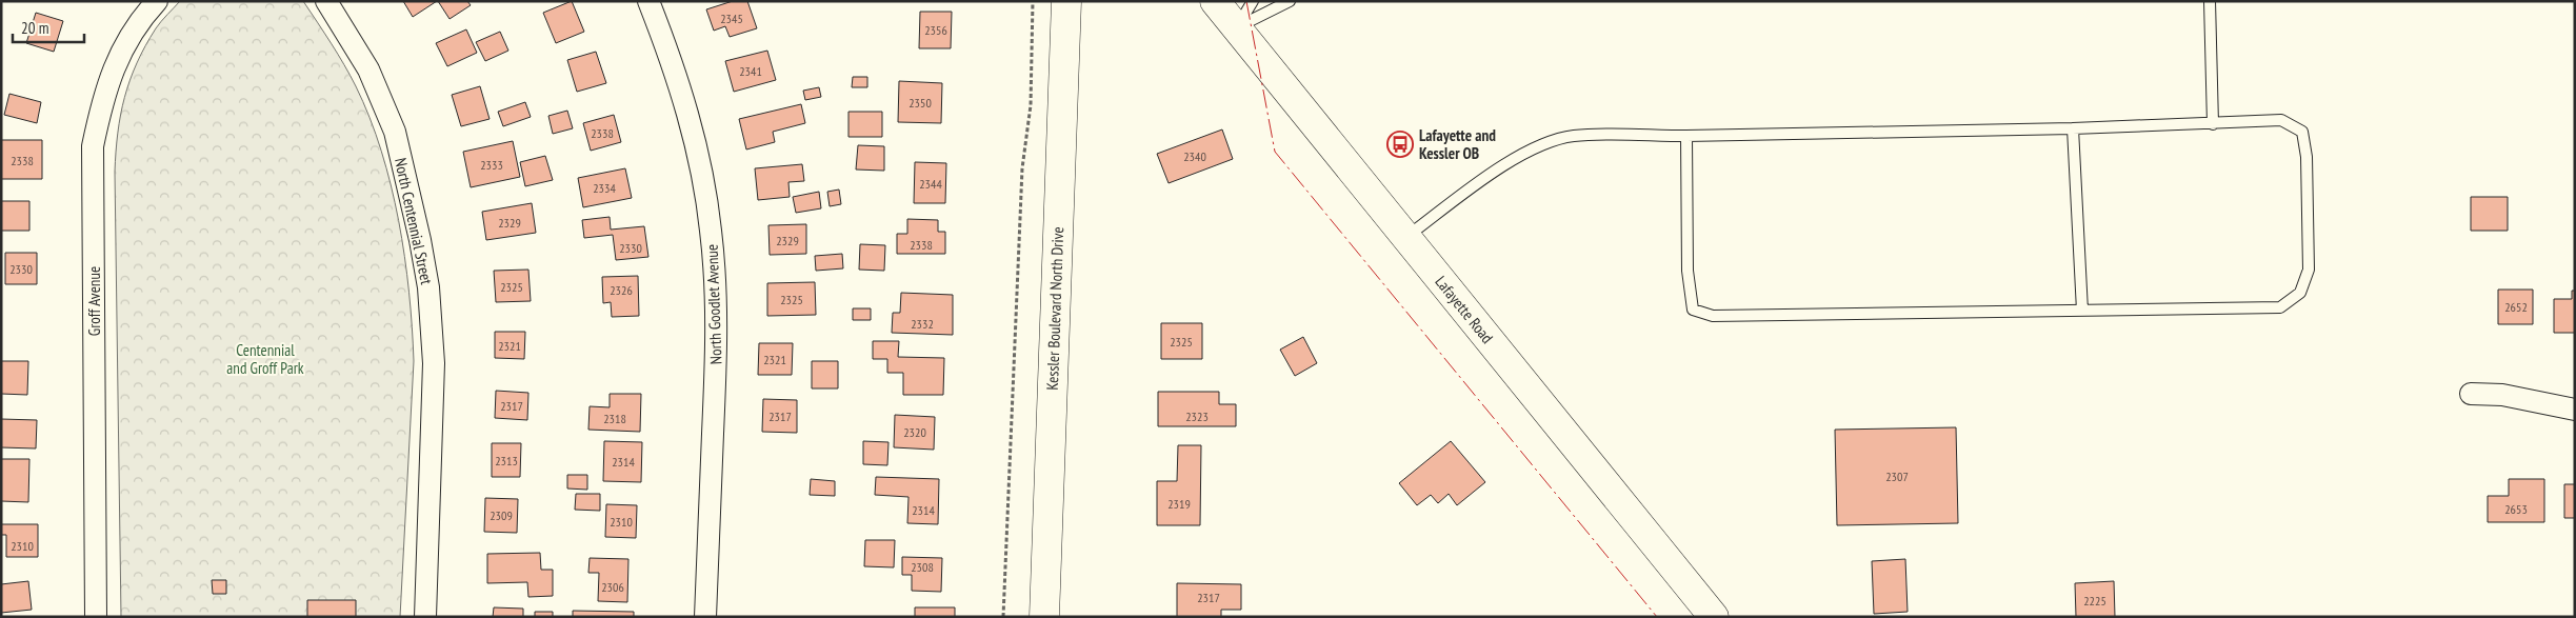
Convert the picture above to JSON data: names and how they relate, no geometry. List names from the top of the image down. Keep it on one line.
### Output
{"streets":{"main road":["Kessler Boulevard North Drive","Lafayette Road"],"street":["North Centennial Street","Groff Avenue","North Goodlet Avenue"]},"parks":["Centennial and Groff Park"],"places":{"bus stop":["Lafayette and Kessler OB"]},"house_numbers":["2345","2356","2341","2350","2338","2340","2338","2333","2344","2334","2329","2329","2338","2330","2330","2325","2326","2325","2652","2332","2325","2321","2321","2317","2317","2323","2318","2320","2313","2314","2307","2319","2653","2314","2309","2310","2310","2308","2306","2317","2225"],"scale_bar":"20 m"}
